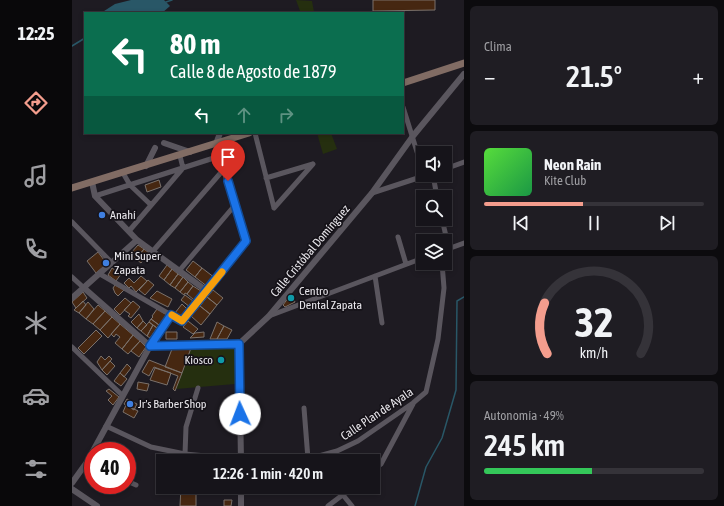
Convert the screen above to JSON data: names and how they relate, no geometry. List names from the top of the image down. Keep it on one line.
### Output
{"streets":{"street":["Calle Cristóbal Domínguez","Calle Plan de Ayala"]},"places":["Anahí","Mini Super Zapata","Centro Dental Zapata","Kiosco","Jr's Barber Shop"],"page":{"tabs":"12:25","tile":["Clima",["Autonomía · 49%","245 km"]],"turn":["80 m","Calle 8 de Agosto de 1879"],"heat":["−","21.5°","+"],"song":["Neon Rain","Kite Club"],"limit":"40","trip":"12:26 · 1 min · 420 m","gauge":["32","km/h"]}}
